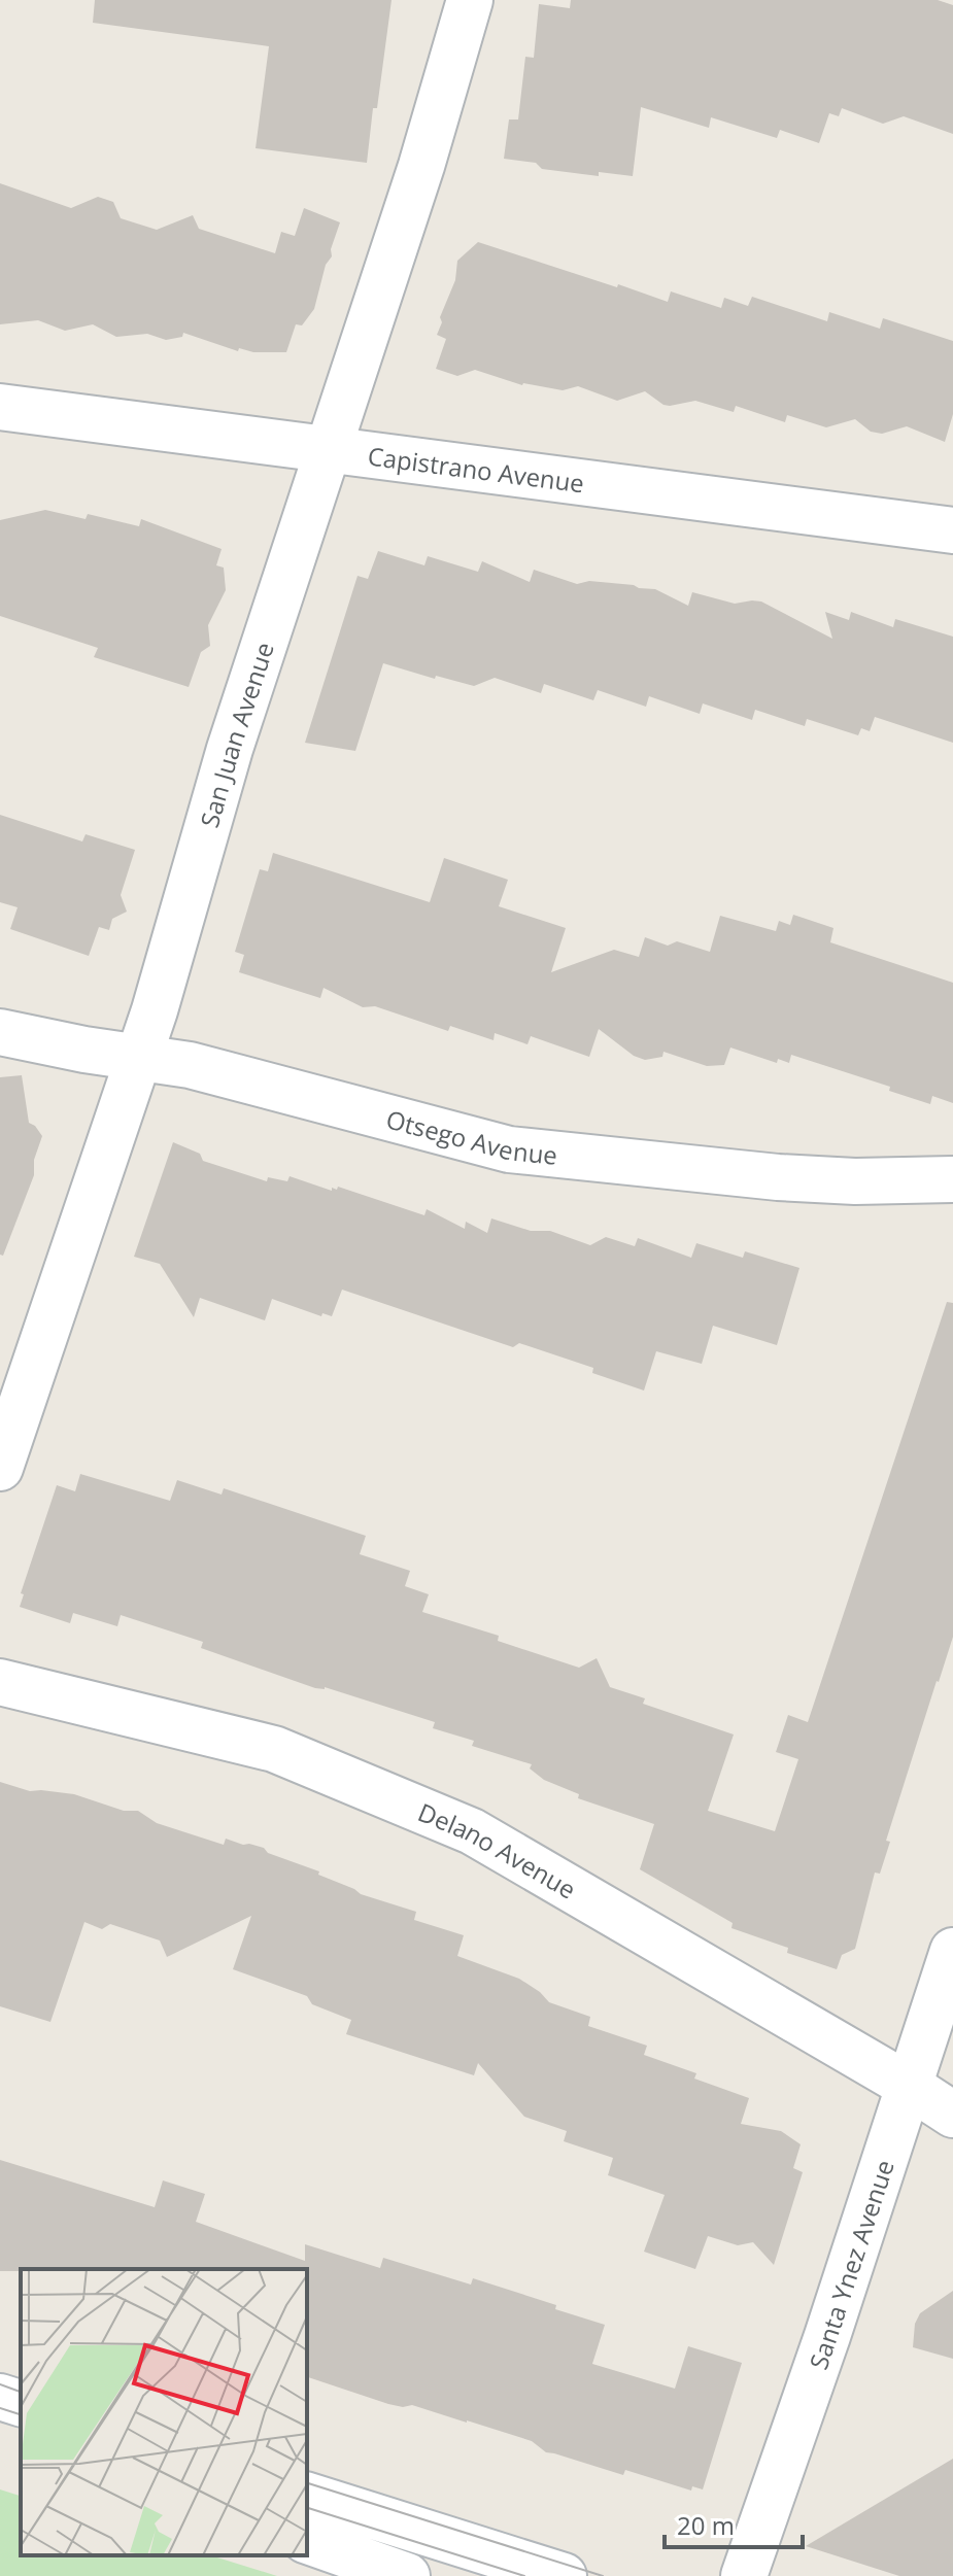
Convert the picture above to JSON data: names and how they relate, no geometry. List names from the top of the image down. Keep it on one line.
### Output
{"streets":{"street":["Capistrano Avenue","San Juan Avenue","Otsego Avenue","Delano Avenue","Santa Ynez Avenue"]},"crossings":[["Capistrano Avenue","San Juan Avenue"],["San Juan Avenue","Otsego Avenue"],["Delano Avenue","Santa Ynez Avenue"]],"scale_bar":"20 m"}
